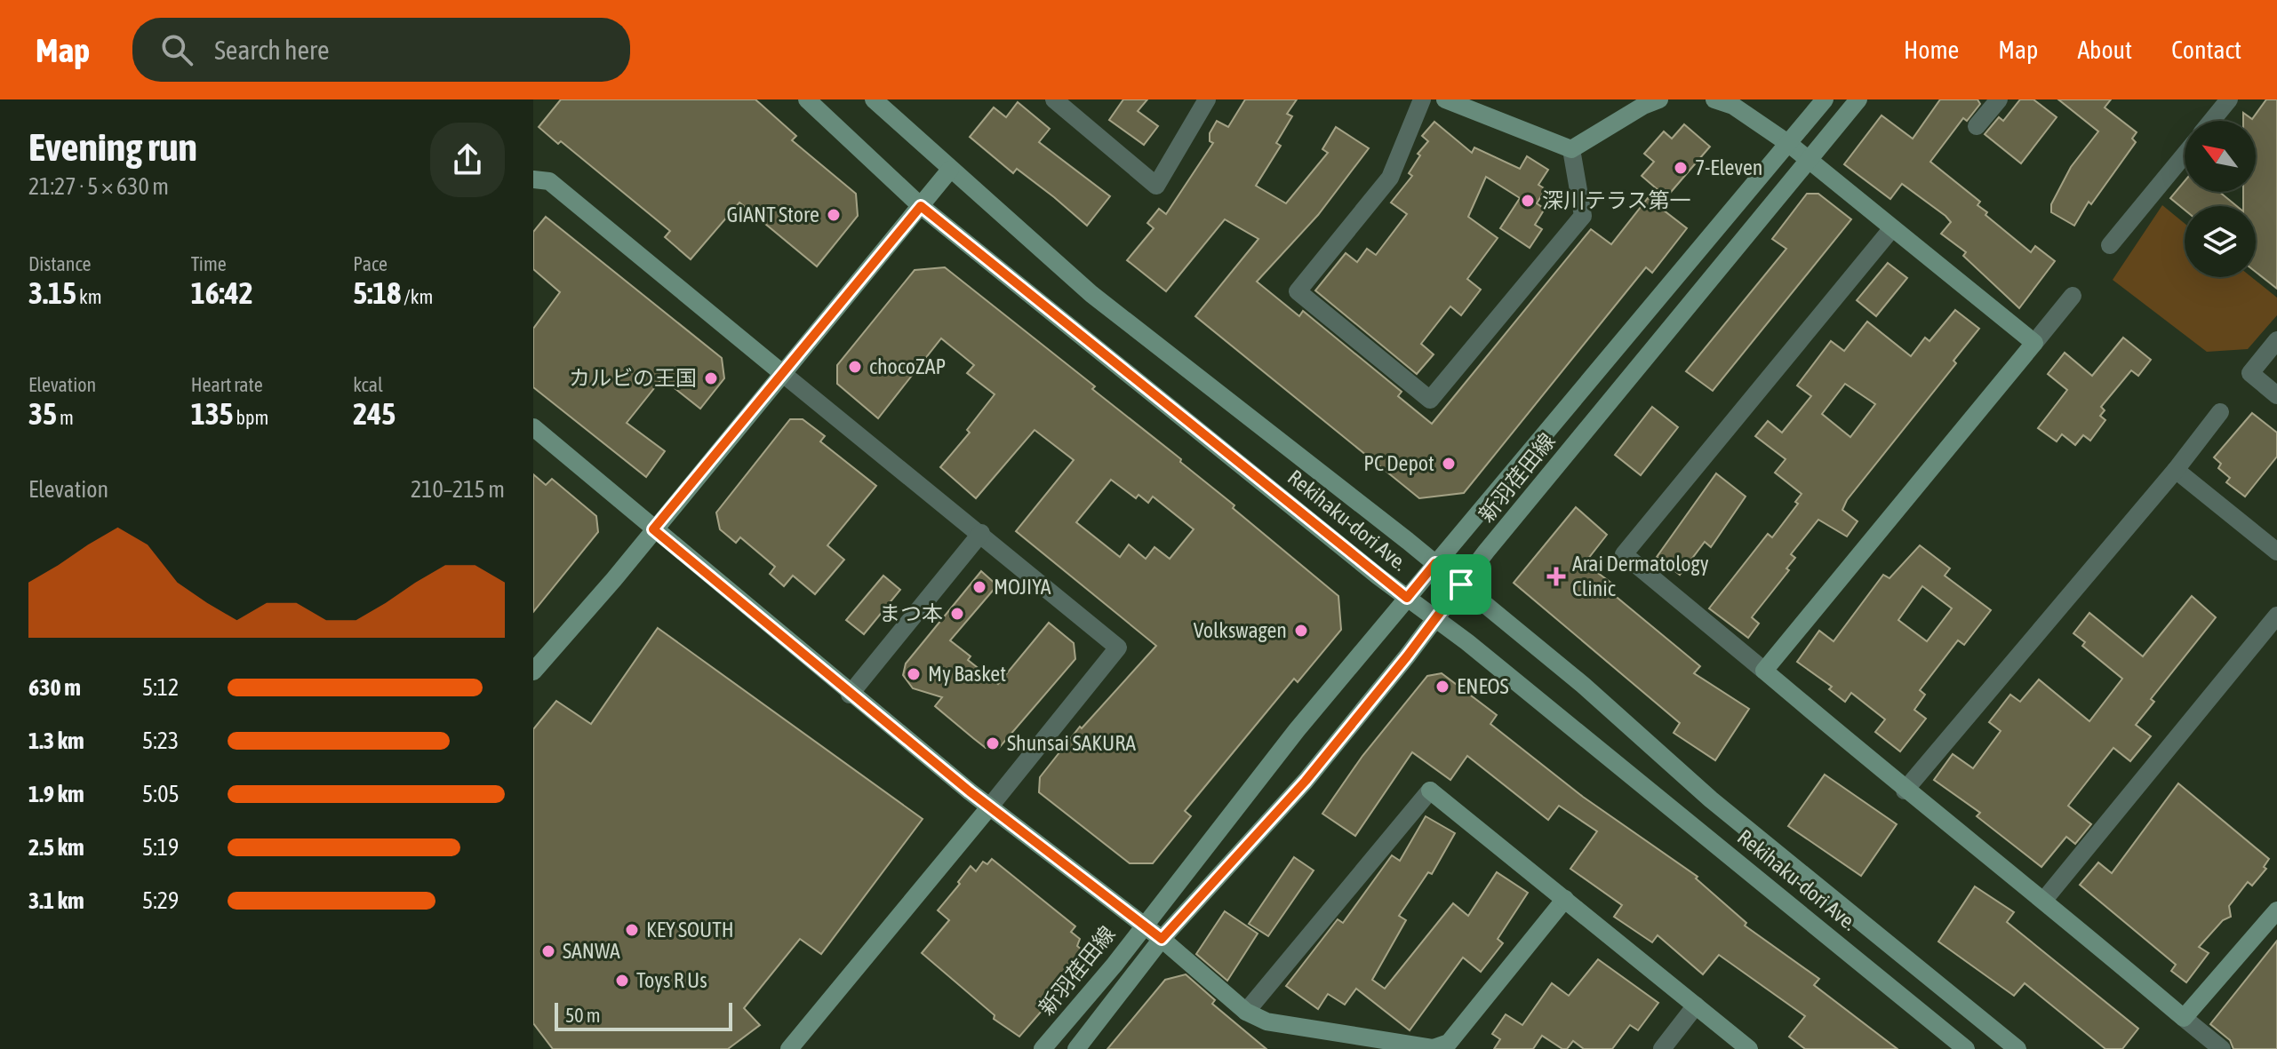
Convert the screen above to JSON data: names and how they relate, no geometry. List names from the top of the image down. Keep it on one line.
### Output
{"streets":{"street":["新羽荏田線","Rekihaku-dori Ave."]},"crossings":[["新羽荏田線","Rekihaku-dori Ave."]],"places":{"other":["7-Eleven","深川テラス第一","GIANT Store","chocoZAP","カルビの王国","PC Depot","MOJIYA","まつ本","Volkswagen","My Basket","ENEOS","Shunsai SAKURA","KEY SOUTH","SANWA","Toys R Us"],"health":["Arai Dermatology Clinic"]},"scale_bar":"50 m","north":"top left","page":{"header":"Map","search":"Search here","nav":["Home","Map","About","Contact"],"heading":["Evening run","21:27 · 5 × 630 m"],"stats":[["Distance","3.15 km"],["Time","16:42"],["Pace","5:18 /km"],["Elevation","35 m"],["Heart rate","135 bpm"],["kcal","245"]],"chart":["Elevation","210–215 m"],"list":[{"name":"630 m","note":"5:12"},{"name":"1.3 km","note":"5:23"},{"name":"1.9 km","note":"5:05"},{"name":"2.5 km","note":"5:19"},{"name":"3.1 km","note":"5:29"}],"scale":"50 m"}}
